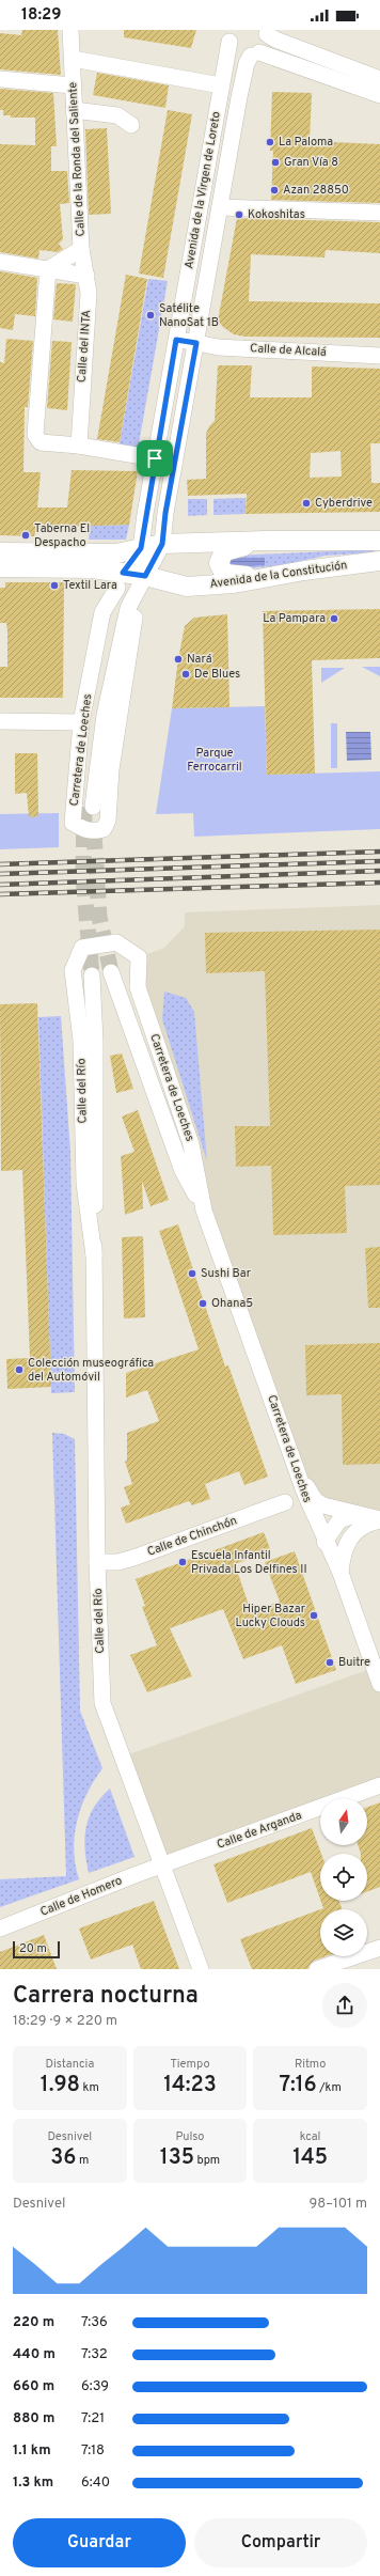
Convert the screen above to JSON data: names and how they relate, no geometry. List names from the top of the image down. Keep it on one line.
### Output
{"streets":{"main road":["Avenida de la Constitución"],"street":["Calle de la Ronda del Saliente","Avenida de la Virgen de Loreto","Calle del INTA","Calle de Alcalá","Carretera de Loeches","Calle del Río","Calle de Chinchón","Calle de Arganda","Calle de Homero"]},"crossings":[["Calle de la Ronda del Saliente","Calle del INTA"],["Avenida de la Virgen de Loreto","Calle de Alcalá"],["Avenida de la Virgen de Loreto","Avenida de la Constitución"],["Avenida de la Virgen de Loreto","Carretera de Loeches"],["Avenida de la Constitución","Carretera de Loeches"],["Carretera de Loeches","Calle del Río"],["Calle del Río","Calle de Chinchón"],["Calle del Río","Calle de Arganda"],["Calle del Río","Calle de Homero"],["Calle de Arganda","Calle de Homero"]],"parks":["Parque Ferrocarril"],"places":["La Paloma","Gran Vía 8","Azan 28850","Kokoshitas","Satélite NanoSat 1B","Cyberdrive","Taberna El Despacho","Textil Lara","La Pampara","Nará","De Blues","Sushi Bar","Ohana5","Colección museográfica del Automóvil","Escuela Infantil Privada Los Delfines II","Hiper Bazar Lucky Clouds","Buitre"],"scale_bar":"20 m","north":"top","page":{"status":"18:29","scale":"20 m","heading":["Carrera nocturna","18:29 · 9 × 220 m"],"stats":[["Distancia","1.98 km"],["Tiempo","14:23"],["Ritmo","7:16 /km"],["Desnivel","36 m"],["Pulso","135 bpm"],["kcal","145"]],"chart":["Desnivel","98–101 m"],"list":[{"name":"220 m","note":"7:36"},{"name":"440 m","note":"7:32"},{"name":"660 m","note":"6:39"},{"name":"880 m","note":"7:21"},{"name":"1.1 km","note":"7:18"},{"name":"1.3 km","note":"6:40"}],"buttons":["Guardar","Compartir"]}}
